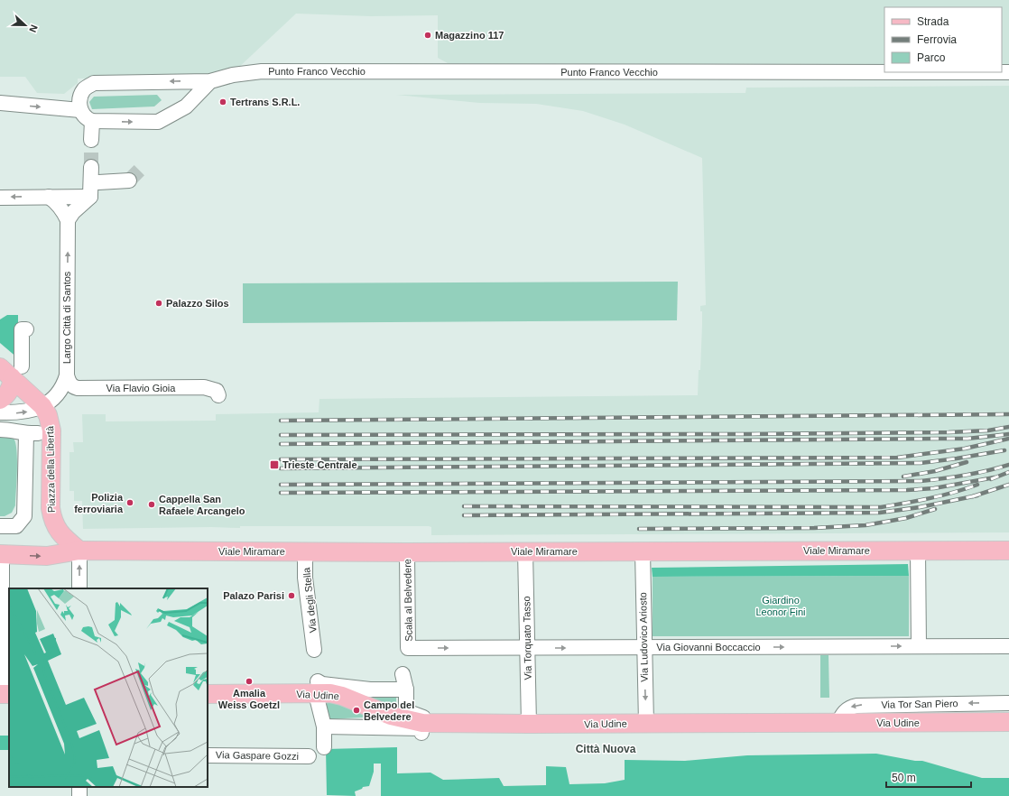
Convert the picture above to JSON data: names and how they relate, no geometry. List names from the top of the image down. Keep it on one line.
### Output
{"streets":{"main road":["Piazza della Libertà","Viale Miramare","Via Udine"],"street":["Punto Franco Vecchio","Largo Città di Santos","Via Flavio Gioia","Via degli Stella","Scala al Belvedere","Via Ludovico Ariosto","Via Torquato Tasso","Via Giovanni Boccaccio","Via Tor San Piero","Via Gaspare Gozzi"]},"crossings":[["Largo Città di Santos","Via Flavio Gioia"],["Largo Città di Santos","Piazza della Libertà"],["Piazza della Libertà","Viale Miramare"],["Viale Miramare","Via degli Stella"],["Viale Miramare","Scala al Belvedere"],["Viale Miramare","Via Ludovico Ariosto"],["Viale Miramare","Via Torquato Tasso"],["Scala al Belvedere","Via Giovanni Boccaccio"],["Via Ludovico Ariosto","Via Giovanni Boccaccio"],["Via Ludovico Ariosto","Via Udine"],["Via Torquato Tasso","Via Giovanni Boccaccio"],["Via Torquato Tasso","Via Udine"],["Via Udine","Via Tor San Piero"]],"one_way":["Largo Città di Santos","Via Ludovico Ariosto","Via Giovanni Boccaccio","Via Tor San Piero"],"districts":["Città Nuova"],"parks":["Giardino Leonor Fini"],"places":{"other":["Magazzino 117","Tertrans S.R.L.","Palazzo Silos","Polizia ferroviaria","Cappella San Rafaele Arcangelo","Palazo Parisi","Amalia Weiss Goetzl","Campo del Belvedere"],"transit":["Trieste Centrale"]},"legend":["Strada","Ferrovia","Parco"],"scale_bar":"50 m","north":"right"}
